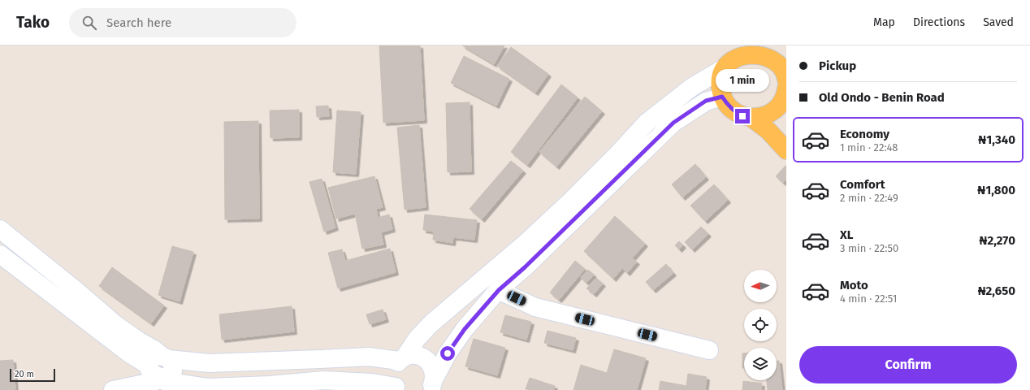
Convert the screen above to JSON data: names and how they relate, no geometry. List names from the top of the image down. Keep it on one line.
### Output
{"scale_bar":"20 m","north":"left","page":{"header":"Tako","search":"Search here","nav":["Map","Directions","Saved"],"banner":["Pickup","Old Ondo - Benin Road"],"bubble":"1 min","list":[{"name":"Economy","note":"1 min · 22:48","value":"₦1,340"},{"name":"Comfort","note":"2 min · 22:49","value":"₦1,800"},{"name":"XL","note":"3 min · 22:50","value":"₦2,270"},{"name":"Moto","note":"4 min · 22:51","value":"₦2,650"}],"buttons":"Confirm","scale":"20 m"}}
